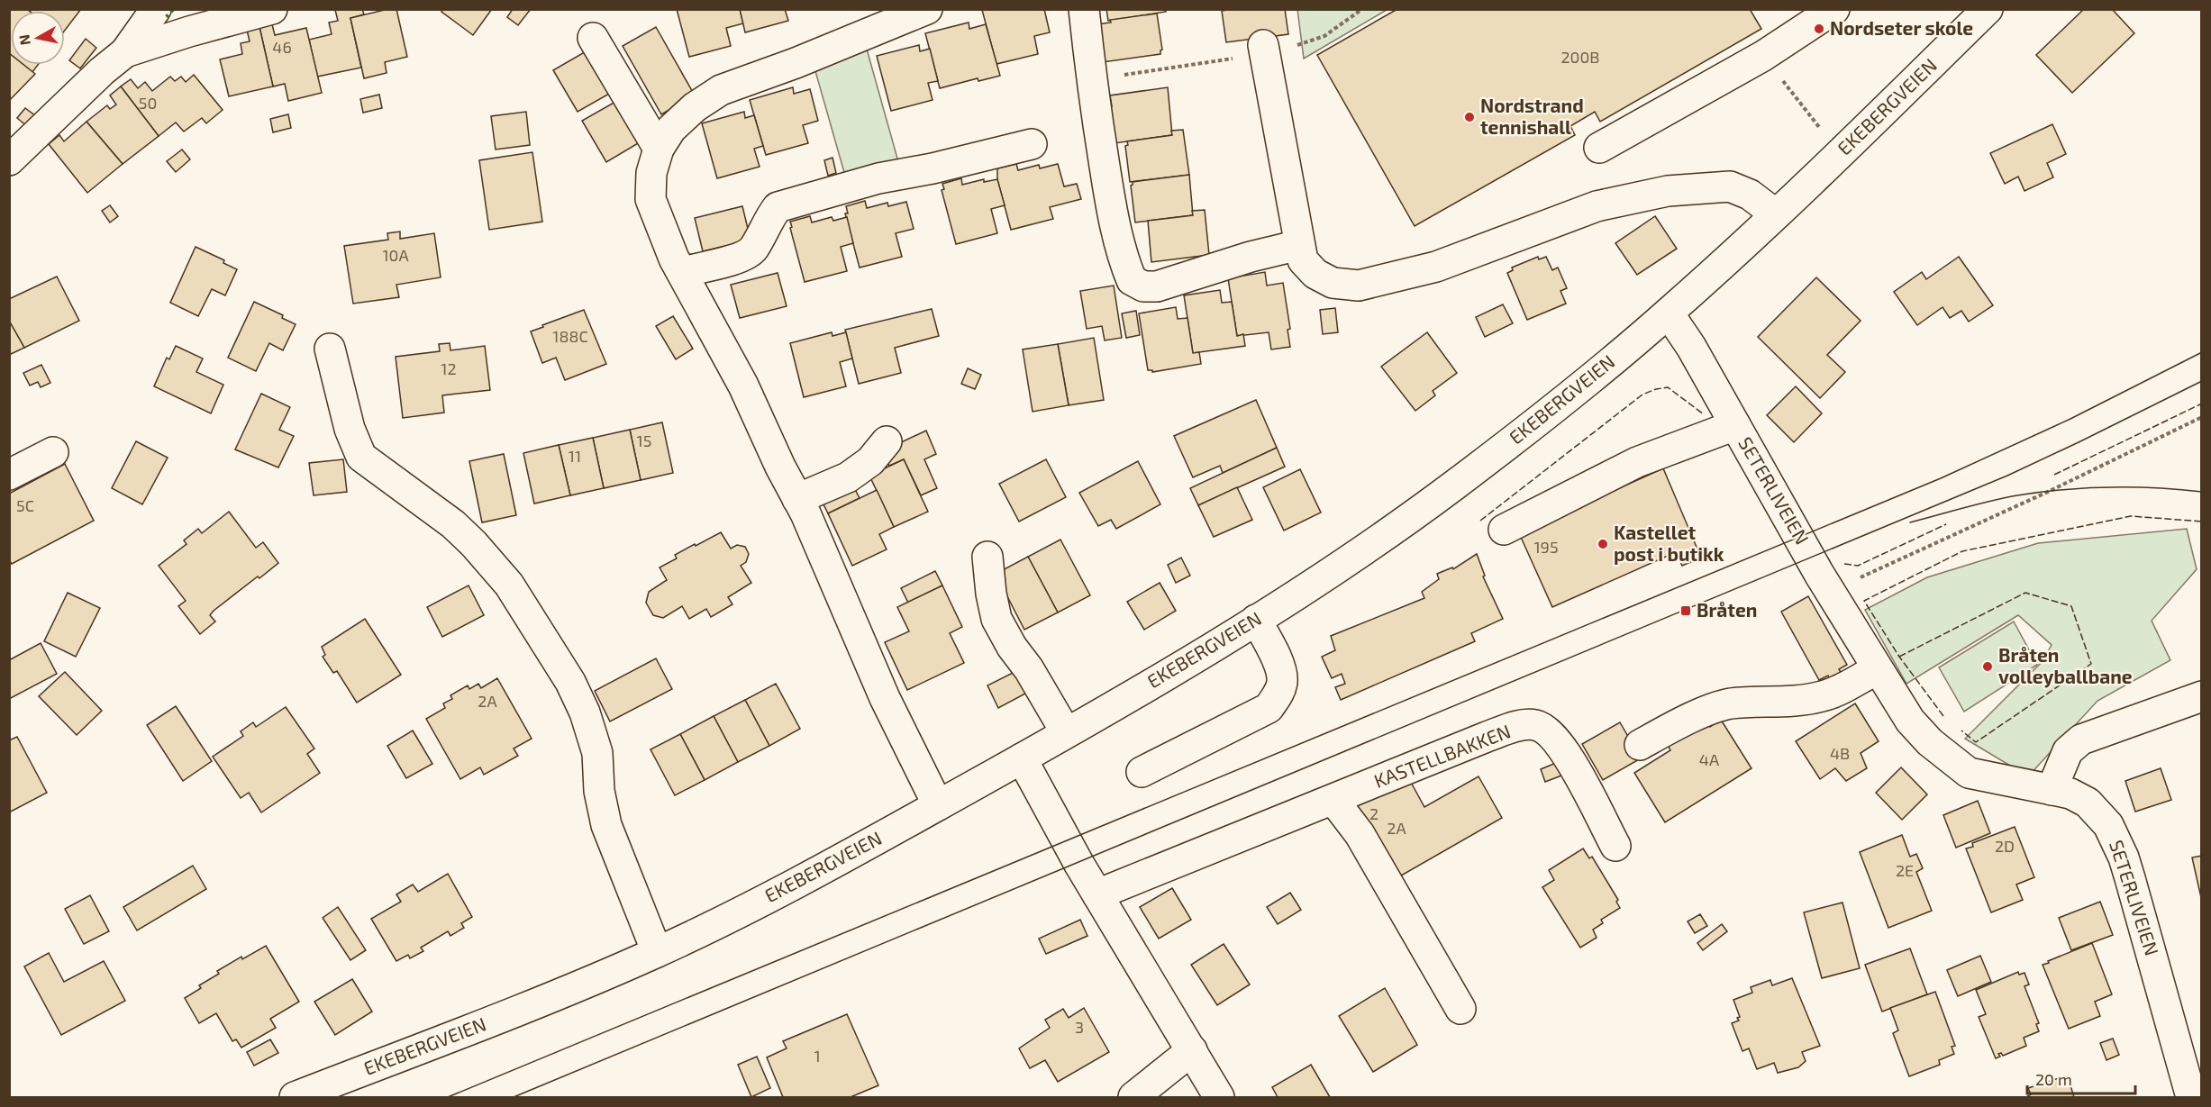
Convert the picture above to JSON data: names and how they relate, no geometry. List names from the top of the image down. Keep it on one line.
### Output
{"streets":{"street":["EKEBERGVEIEN","SETERLIVEIEN","KASTELLBAKKEN"]},"crossings":[["EKEBERGVEIEN","SETERLIVEIEN"]],"places":{"other":["Nordseter skole","Nordstrand tennishall","Kastellet post i butikk","Bråten volleyballbane"],"transit":["Bråten"]},"house_numbers":["46","200B","50","10A","188C","12","15","11","5C","195","2A","4B","4A","2","2A","2D","2E","3","1"],"scale_bar":"20 m","north":"left"}
